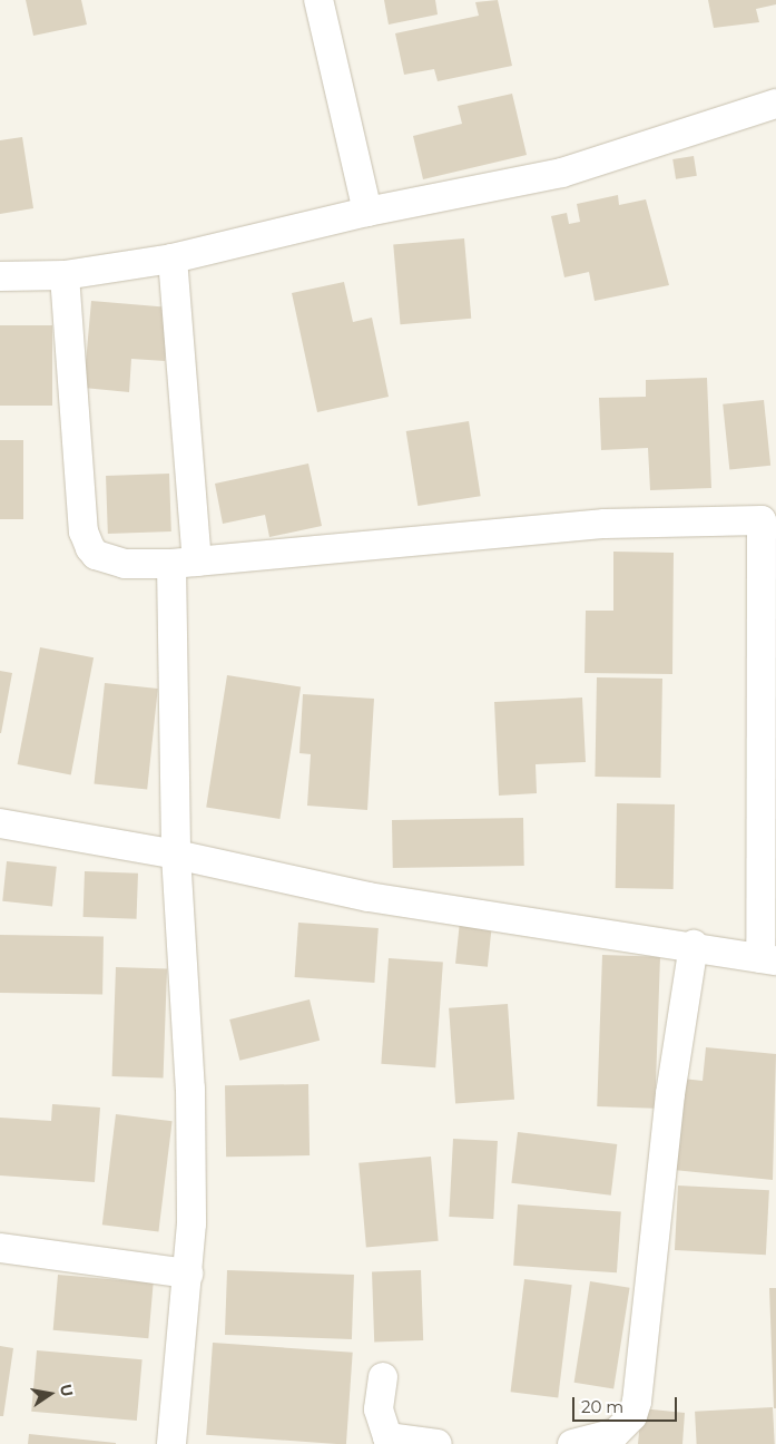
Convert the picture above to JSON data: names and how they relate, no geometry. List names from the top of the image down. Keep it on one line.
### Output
{"scale_bar":"20 m","north":"right"}
